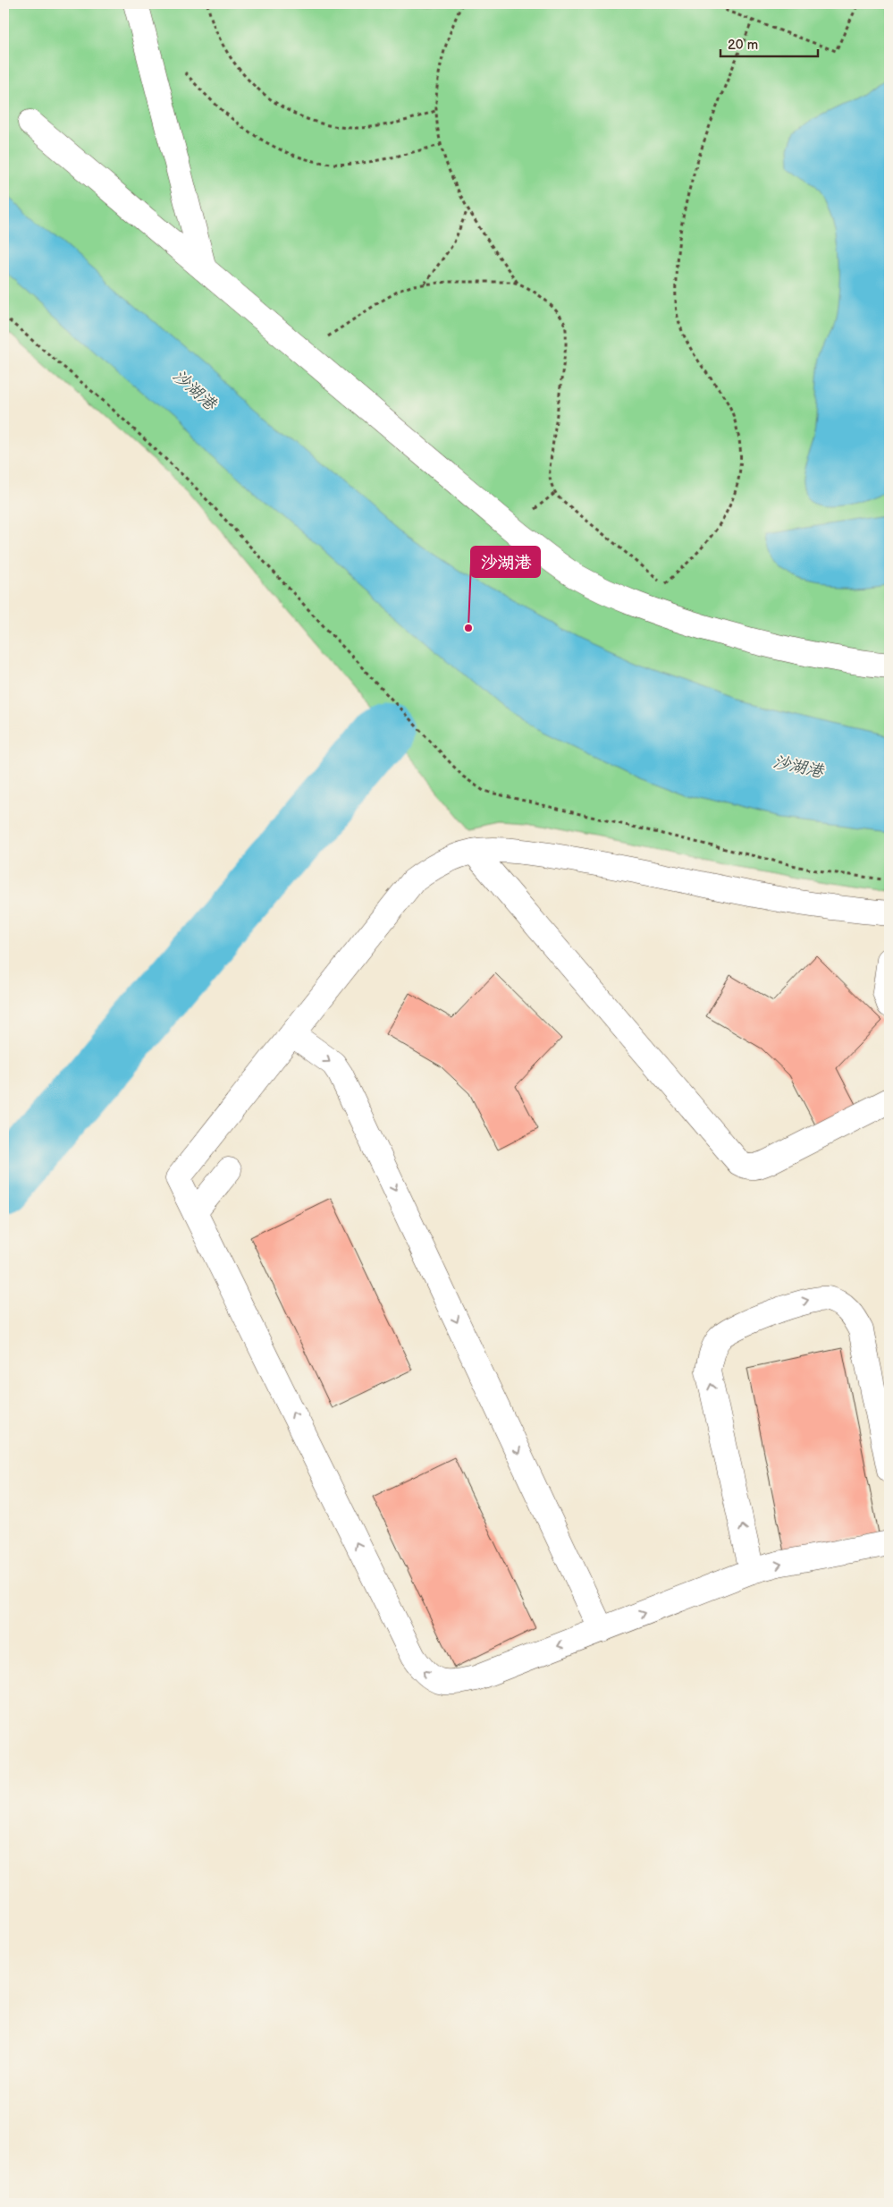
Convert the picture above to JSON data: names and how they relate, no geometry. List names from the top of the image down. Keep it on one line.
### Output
{"water":["沙湖港"],"places":["沙湖港"],"scale_bar":"20 m"}
